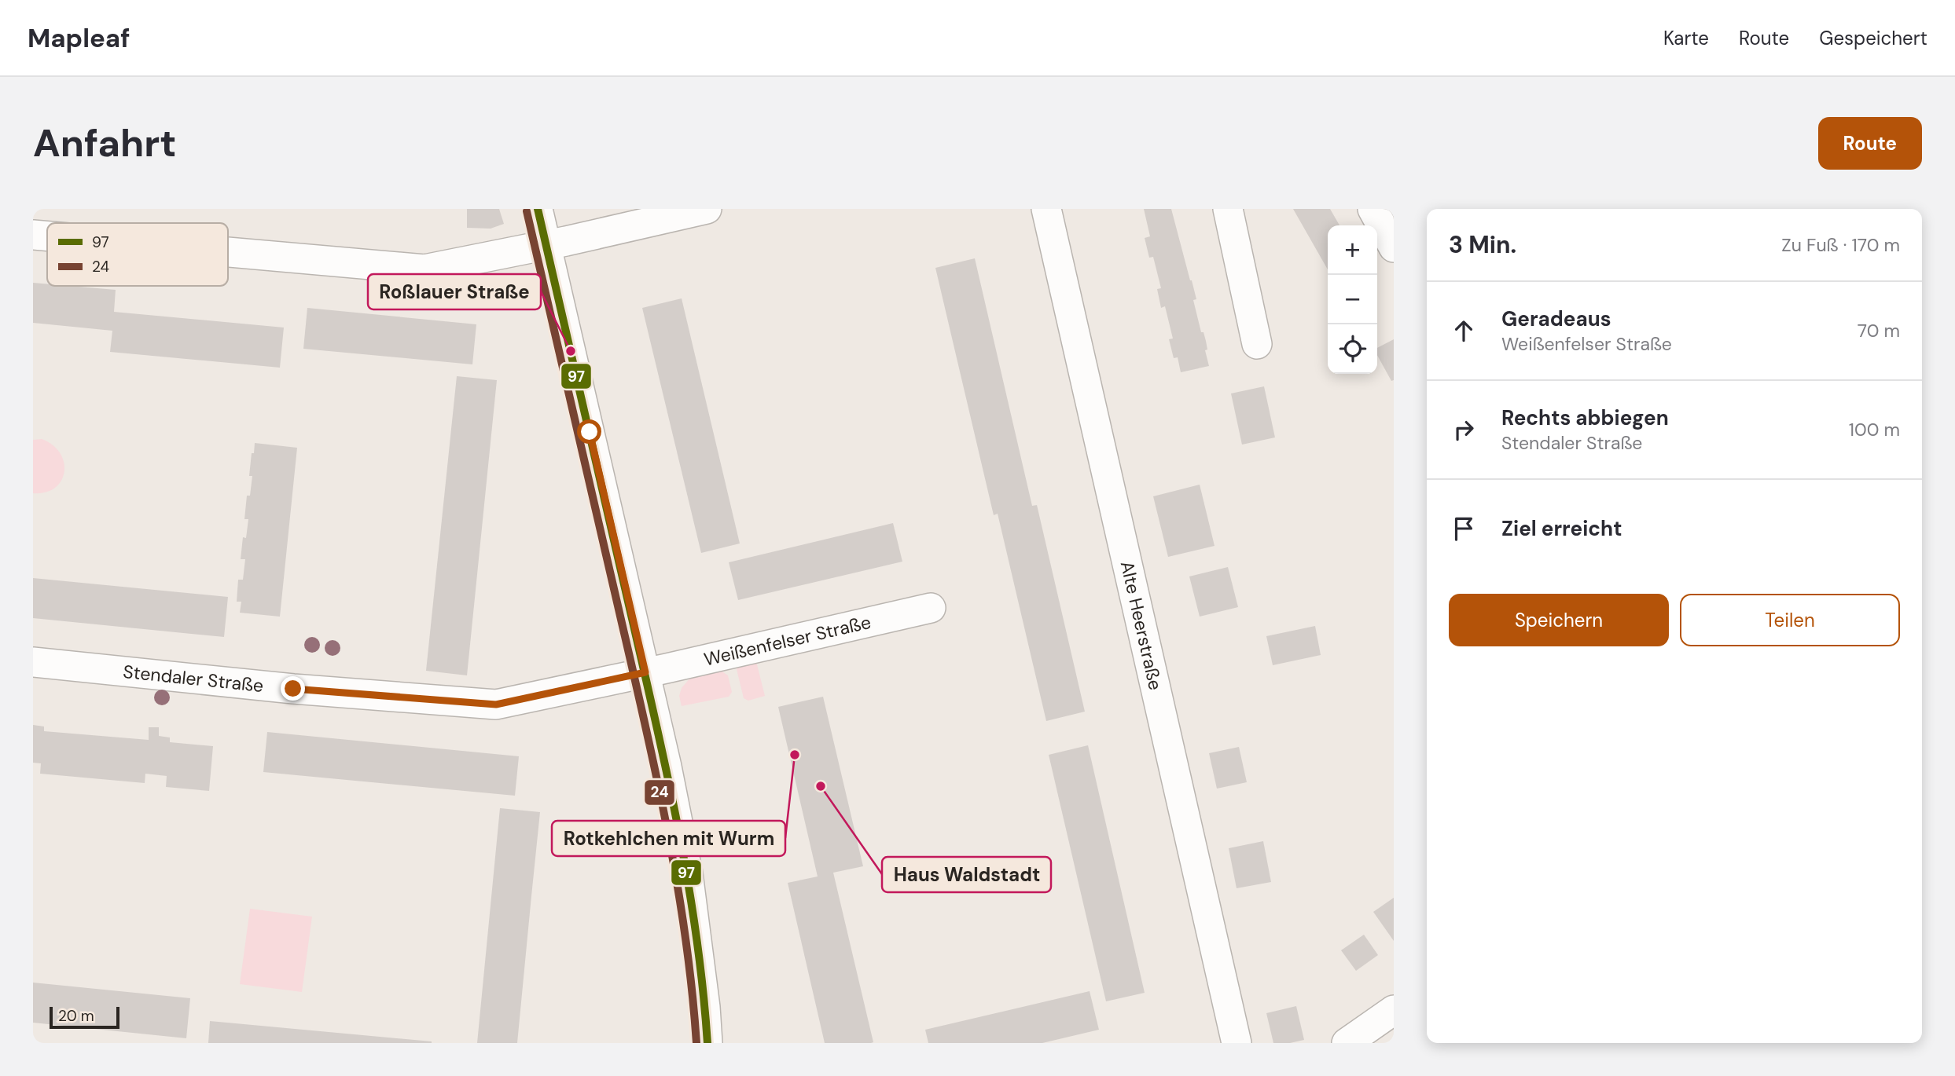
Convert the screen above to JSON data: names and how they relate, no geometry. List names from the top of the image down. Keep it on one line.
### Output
{"streets":{"street":["Alte Heerstraße","Weißenfelser Straße","Stendaler Straße"]},"crossings":[["Weißenfelser Straße","Stendaler Straße"]],"places":["Roßlauer Straße","Rotkehlchen mit Wurm","Haus Waldstadt"],"lines":["transit line 97","transit line 24"],"legend":["97","24"],"scale_bar":"20 m","page":{"header":"Mapleaf","nav":["Karte","Route","Gespeichert"],"buttons":["Route",["Speichern","Teilen"]],"title":"Anfahrt","heading":["3 Min.","Zu Fuß · 170 m"],"map_buttons":["+","−"],"list":[["Geradeaus","Weißenfelser Straße","70 m"],["Rechts abbiegen","Stendaler Straße","100 m"],"Ziel erreicht"],"scale":"20 m"}}
